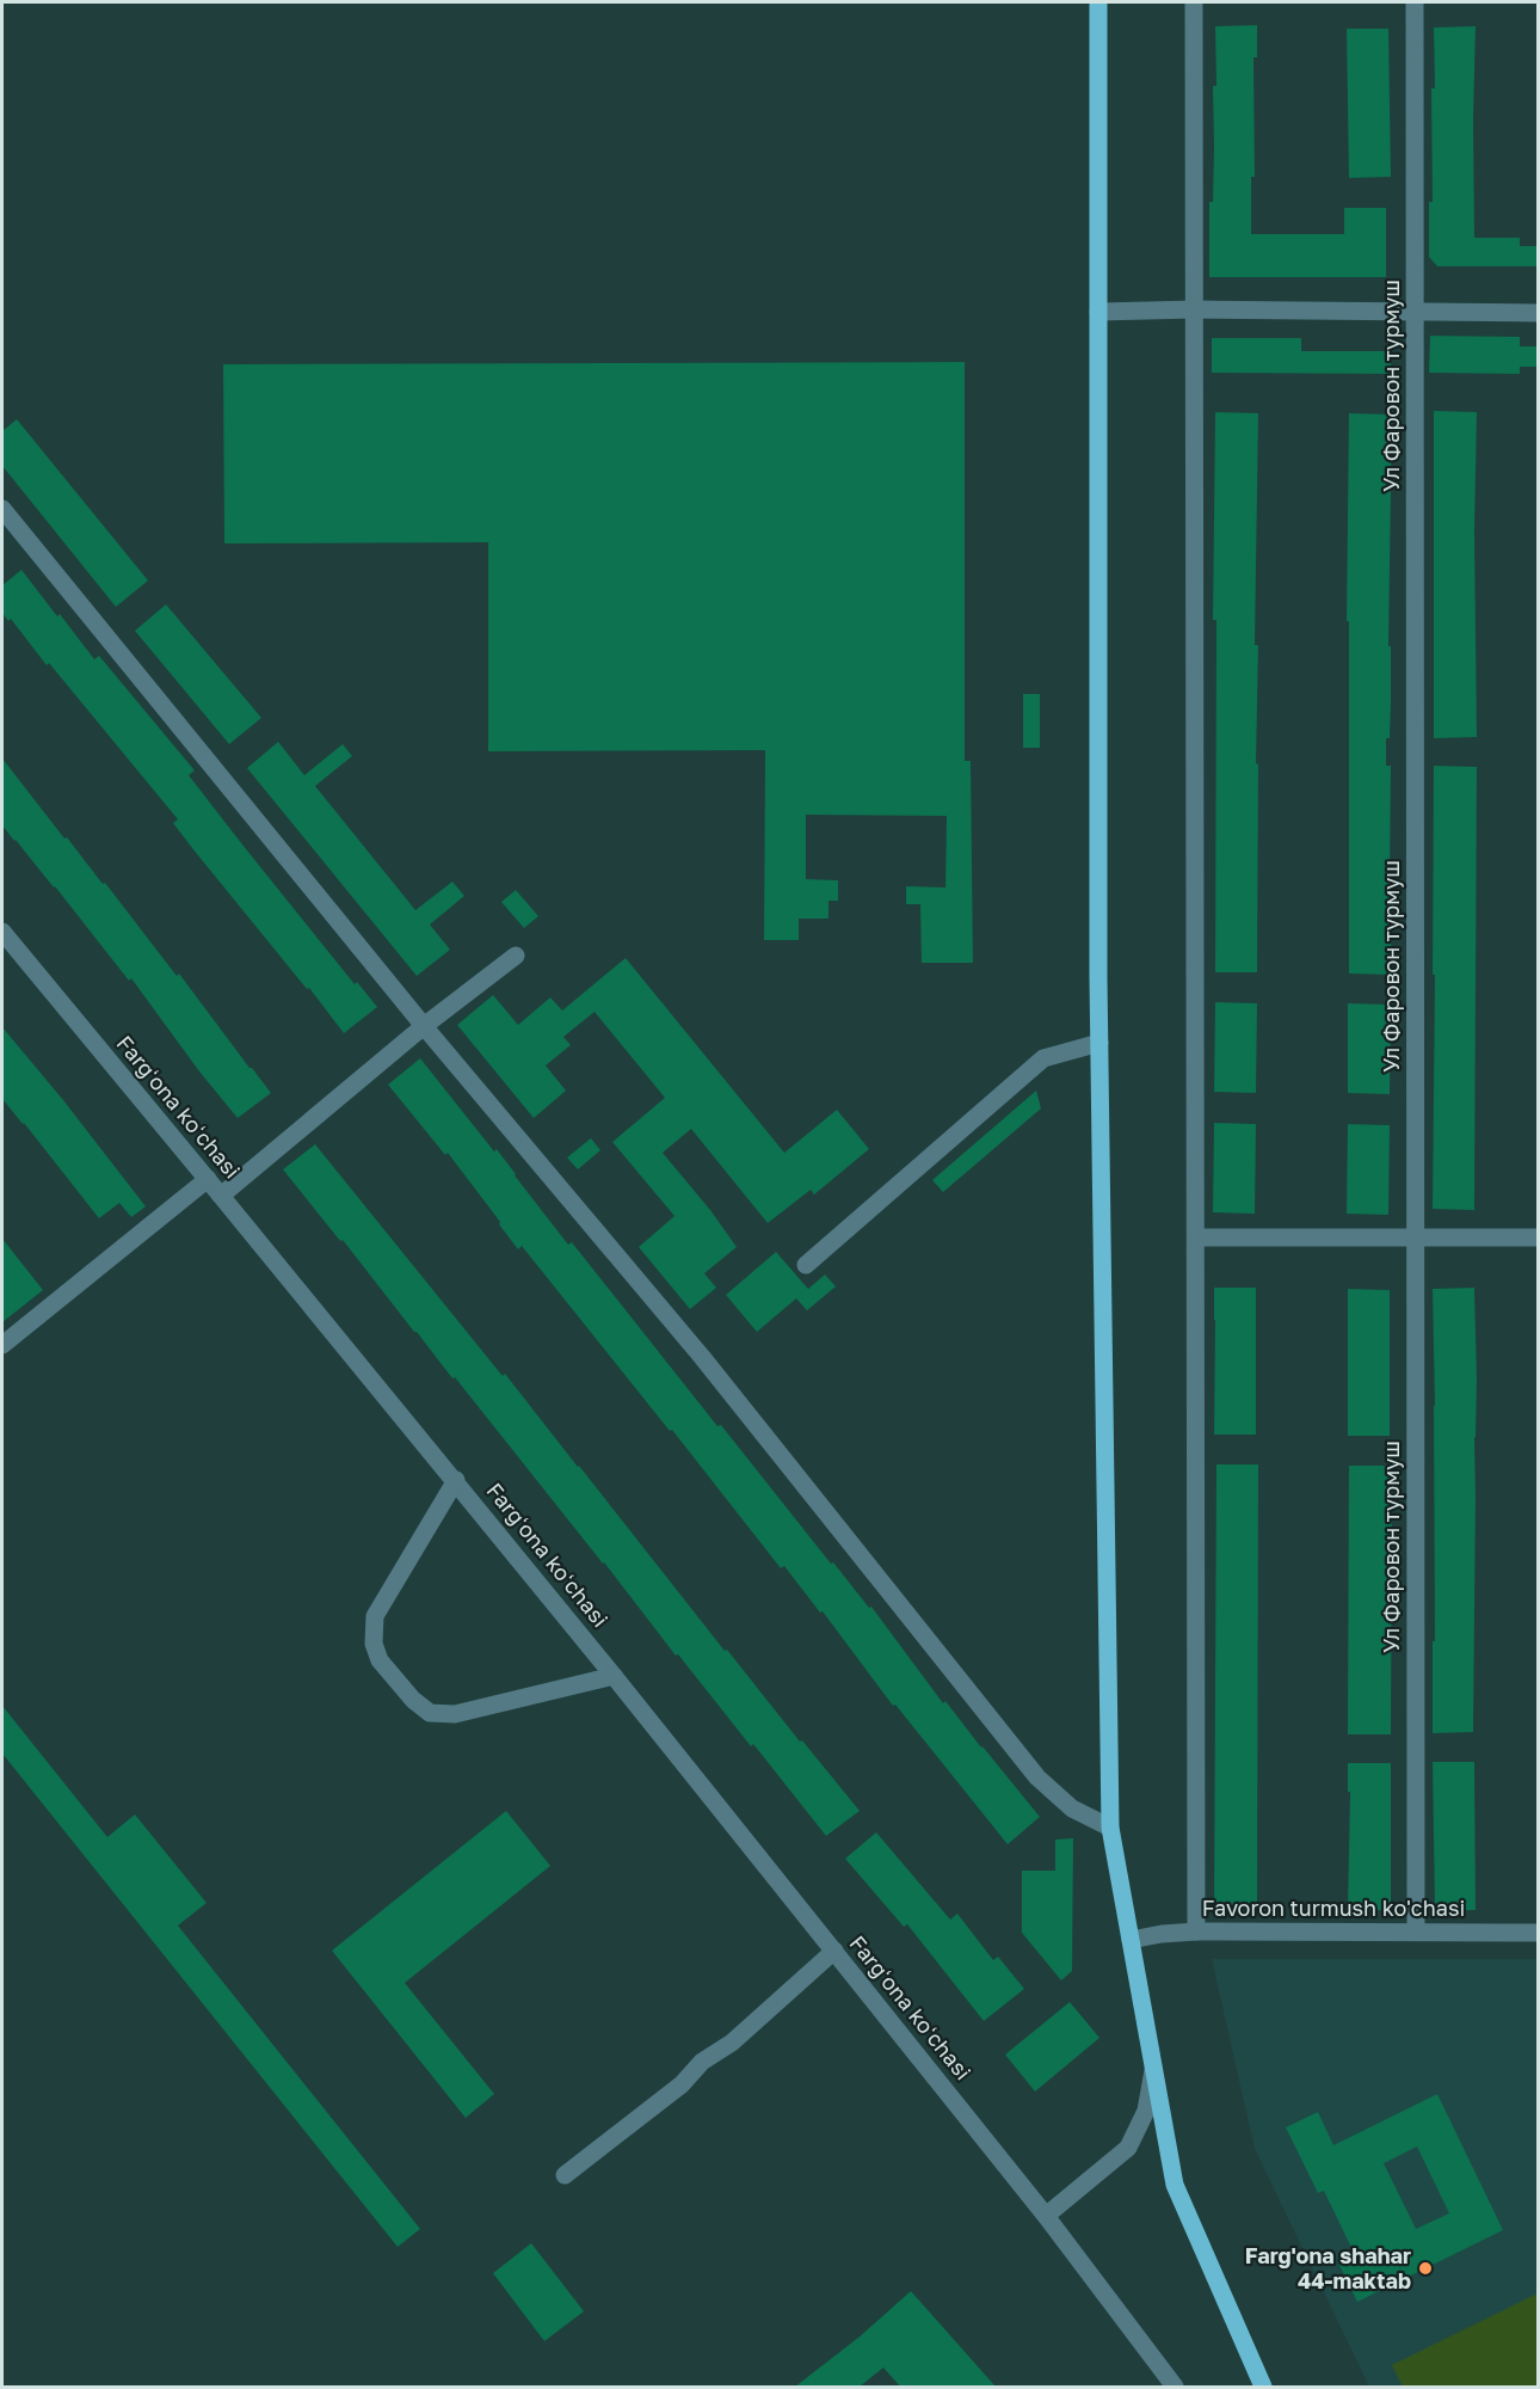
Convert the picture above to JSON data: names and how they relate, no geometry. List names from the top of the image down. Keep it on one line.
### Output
{"streets":{"street":["Ул Фаровон турмуш","Fargʻona koʻchasi","Favoron turmush ko'chasi"]},"crossings":[["Ул Фаровон турмуш","Favoron turmush ko'chasi"]],"places":["Farg'ona shahar 44-maktab"]}
